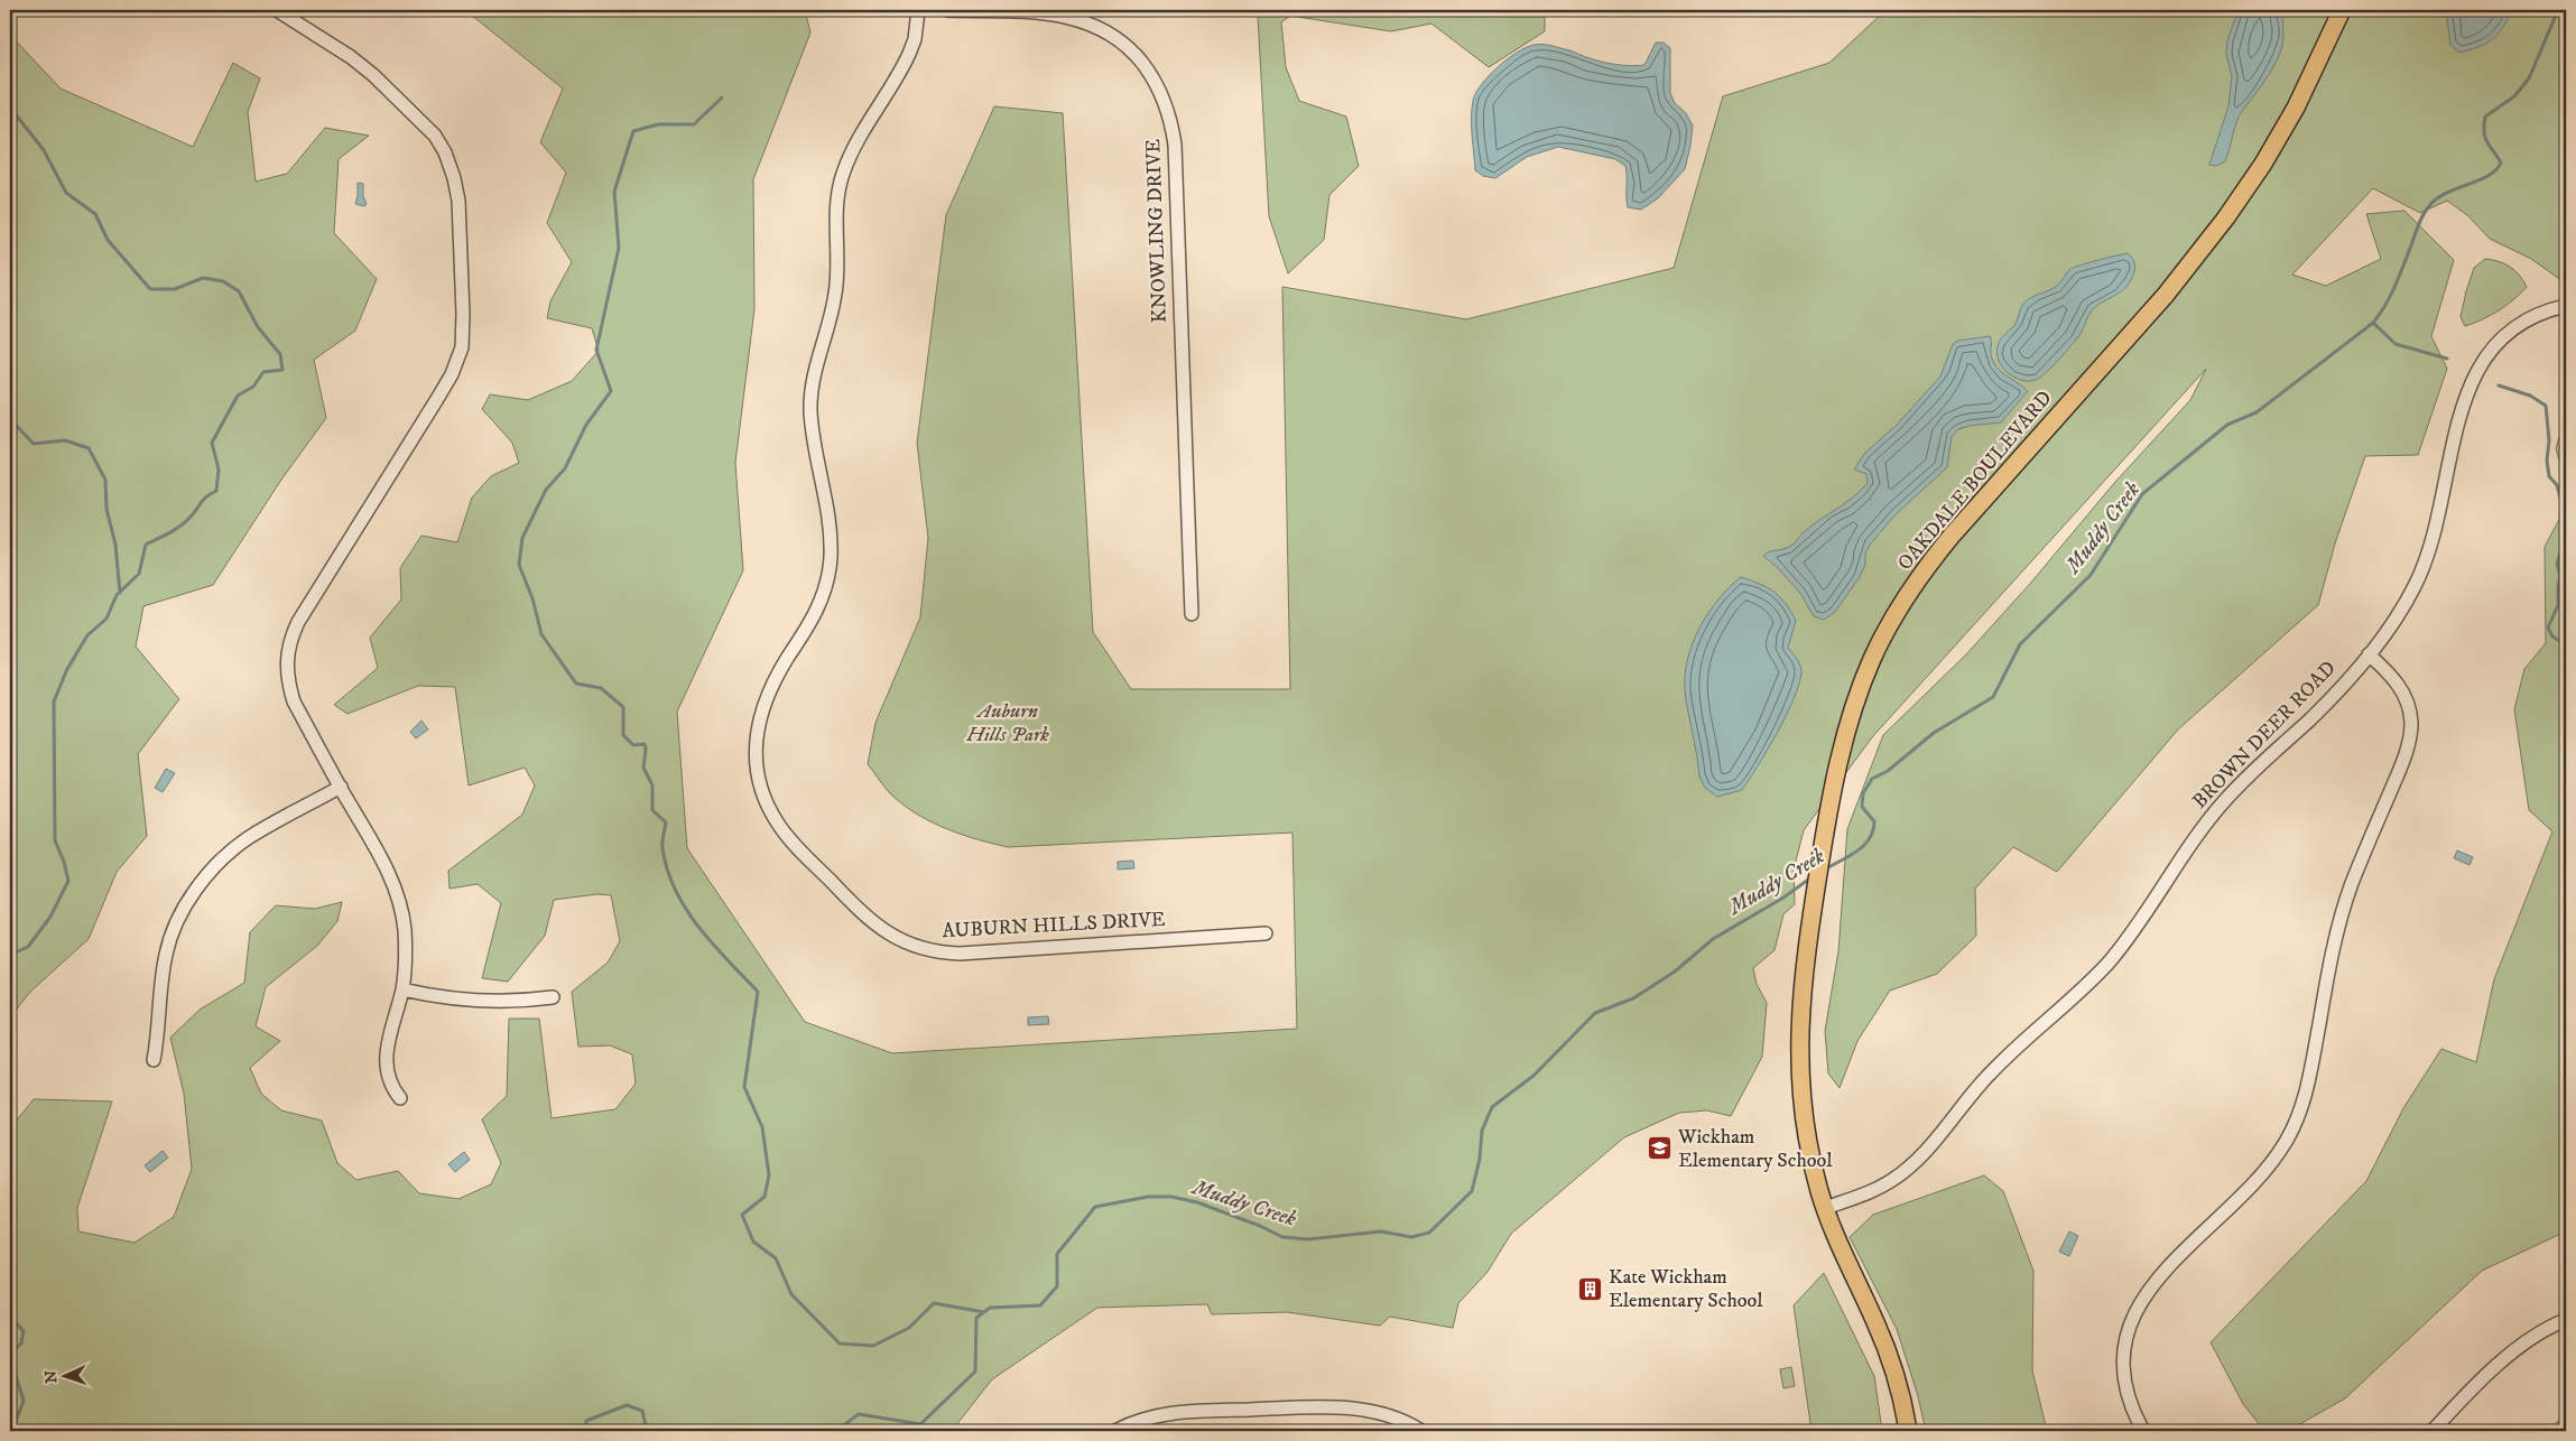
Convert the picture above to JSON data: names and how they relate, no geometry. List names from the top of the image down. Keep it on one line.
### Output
{"streets":{"main road":["OAKDALE BOULEVARD"],"street":["KNOWLING DRIVE","BROWN DEER ROAD","AUBURN HILLS DRIVE"]},"crossings":[["OAKDALE BOULEVARD","BROWN DEER ROAD"]],"water":["Muddy Creek"],"parks":["Auburn Hills Park"],"places":{"school or university":["Wickham Elementary School"],"building":["Kate Wickham Elementary School"]},"north":"left"}
